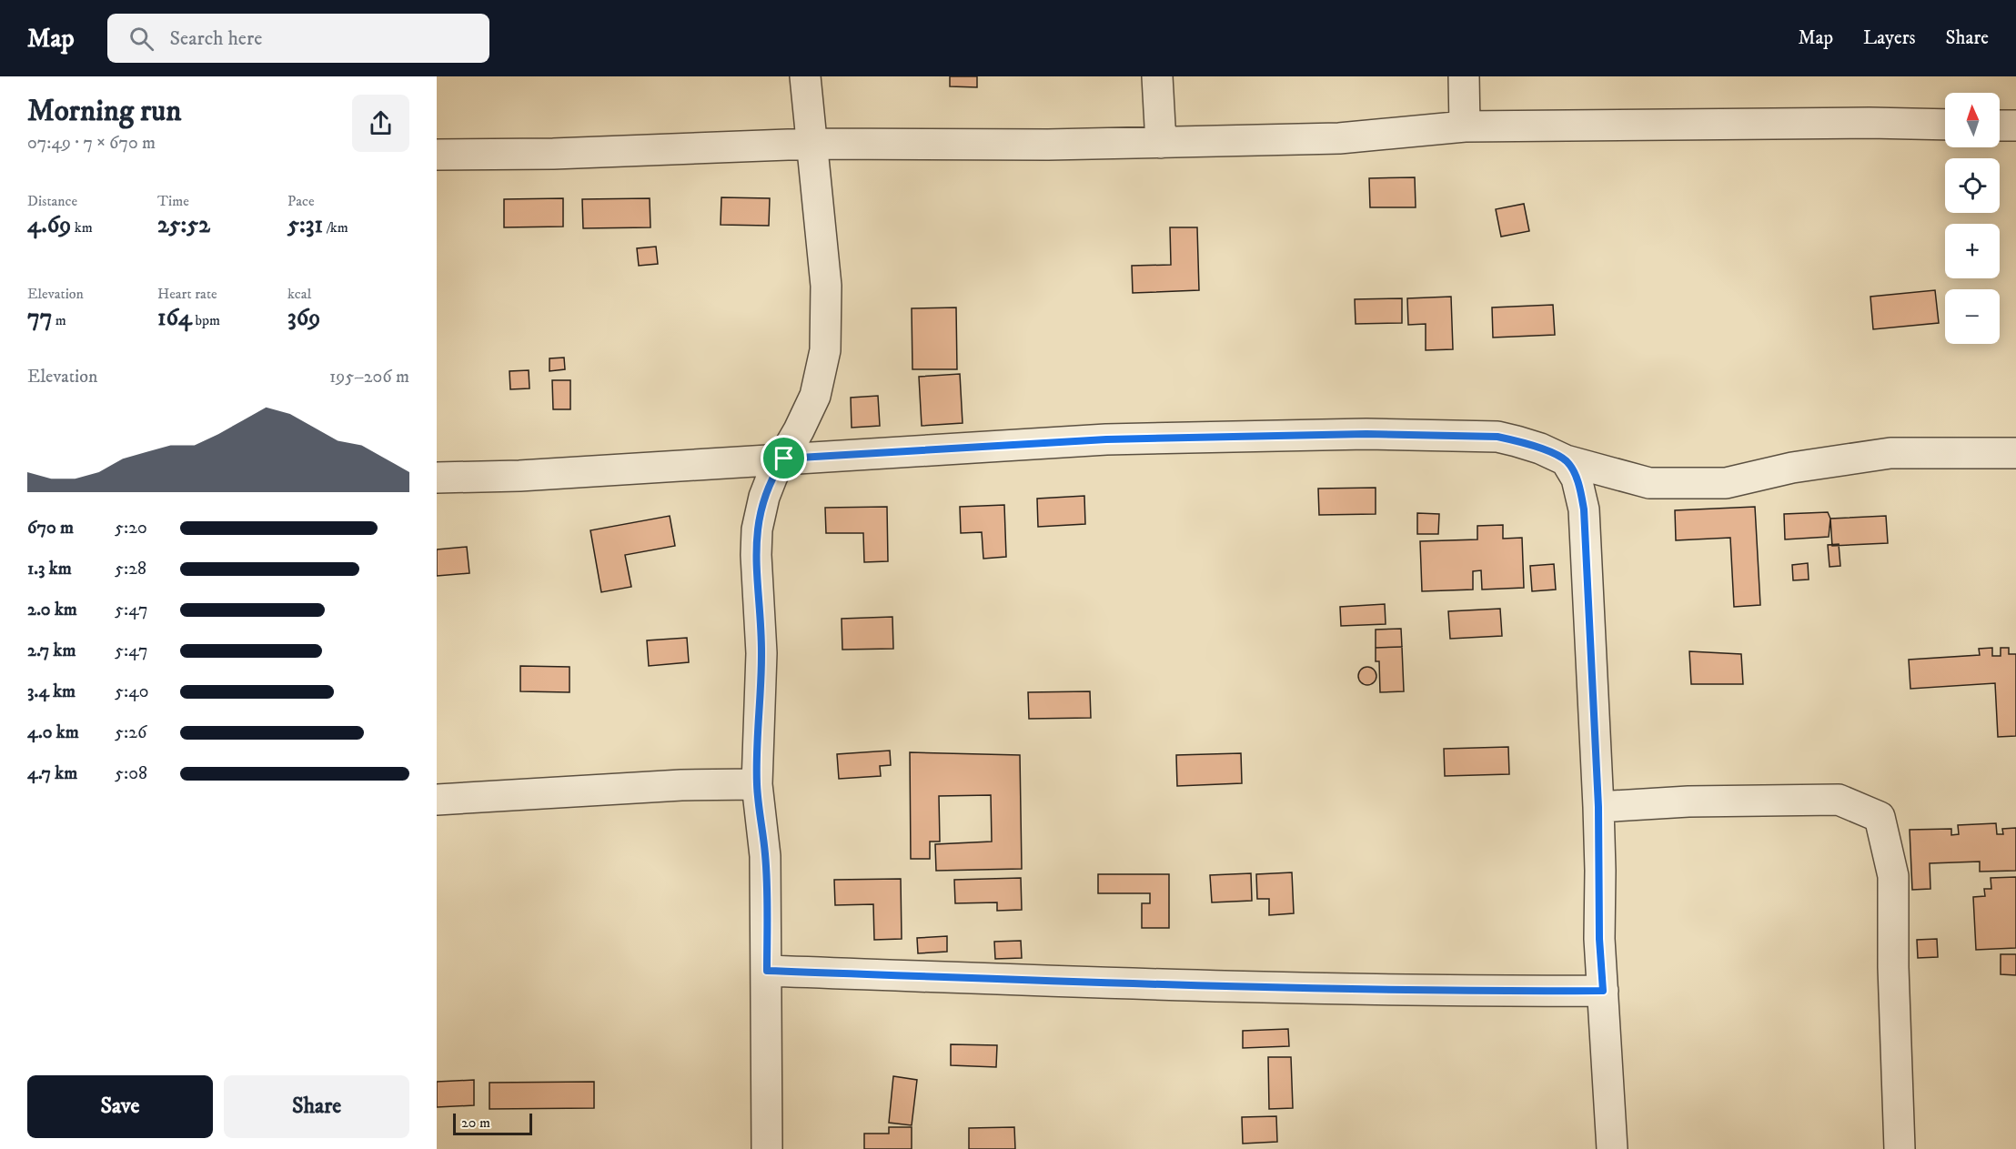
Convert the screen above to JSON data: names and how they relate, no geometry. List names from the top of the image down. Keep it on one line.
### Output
{"scale_bar":"20 m","north":"top","page":{"header":"Map","search":"Search here","nav":["Map","Layers","Share"],"heading":["Morning run","07:49 · 7 × 670 m"],"map_buttons":["+","−"],"stats":[["Distance","4.69 km"],["Time","25:52"],["Pace","5:31 /km"],["Elevation","77 m"],["Heart rate","164 bpm"],["kcal","369"]],"chart":["Elevation","195–206 m"],"list":[{"name":"670 m","note":"5:20"},{"name":"1.3 km","note":"5:28"},{"name":"2.0 km","note":"5:47"},{"name":"2.7 km","note":"5:47"},{"name":"3.4 km","note":"5:40"},{"name":"4.0 km","note":"5:26"},{"name":"4.7 km","note":"5:08"}],"buttons":["Save","Share"],"scale":"20 m"}}
